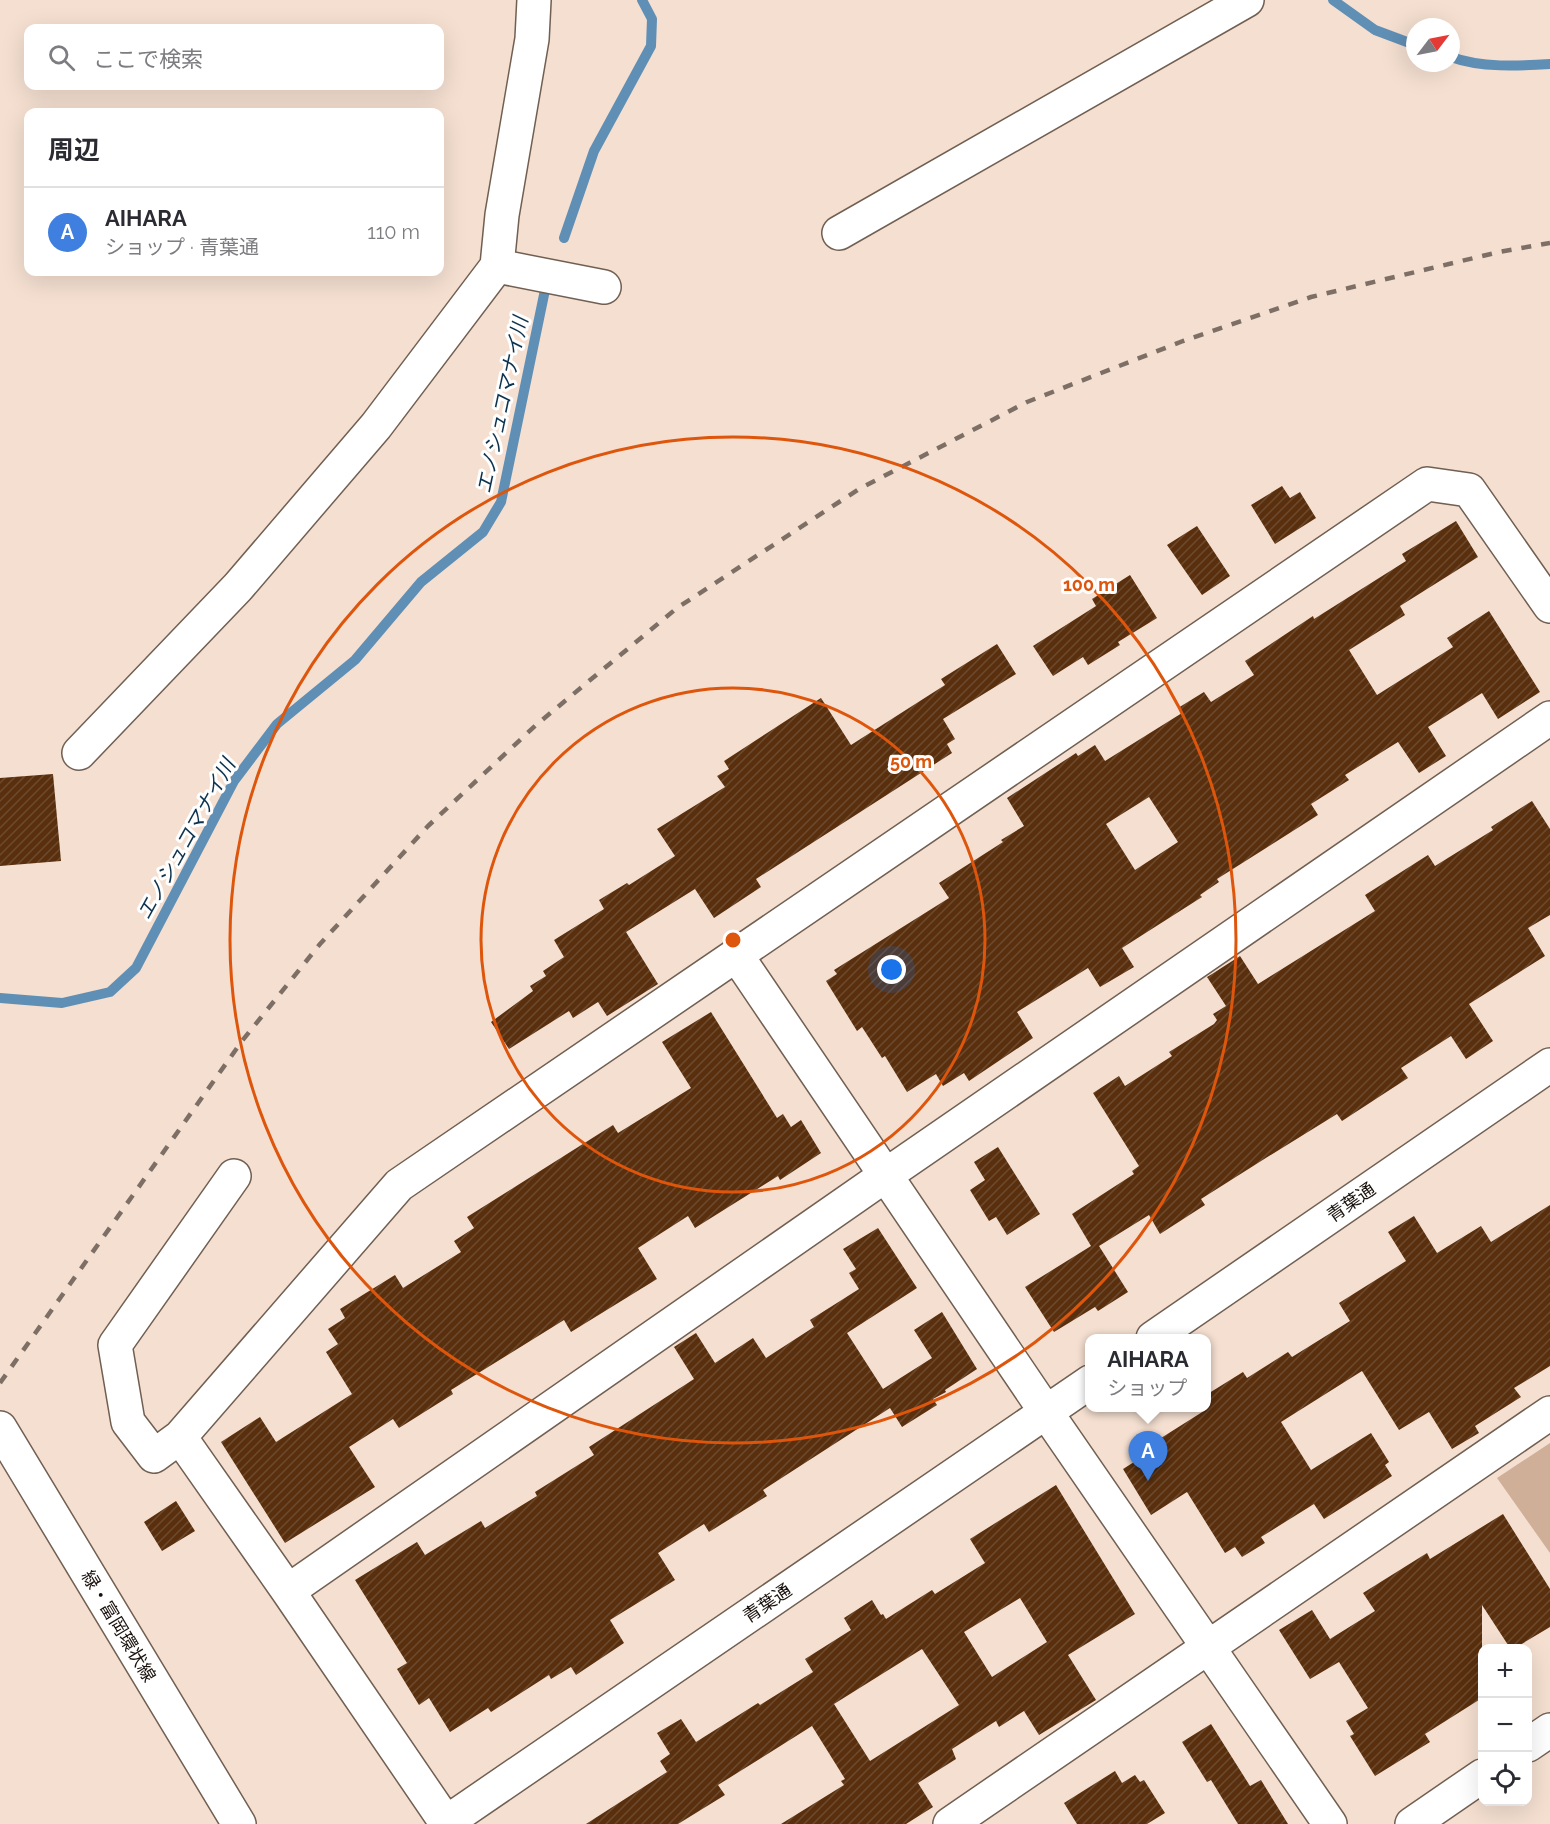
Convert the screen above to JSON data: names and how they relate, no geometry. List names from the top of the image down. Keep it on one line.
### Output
{"streets":{"street":["青葉通","緑・富岡環状線"]},"water":["エノシュコマナイ川"],"north":"top right","page":{"search":"ここで検索","heading":"周辺","list":[{"mark":"A","name":"AIHARA","note":"ショップ · 青葉通","value":"110 m"}],"popup":["AIHARA","ショップ"],"pins":"A","map_buttons":["+","−"]},"rings":["100 m","50 m"]}
